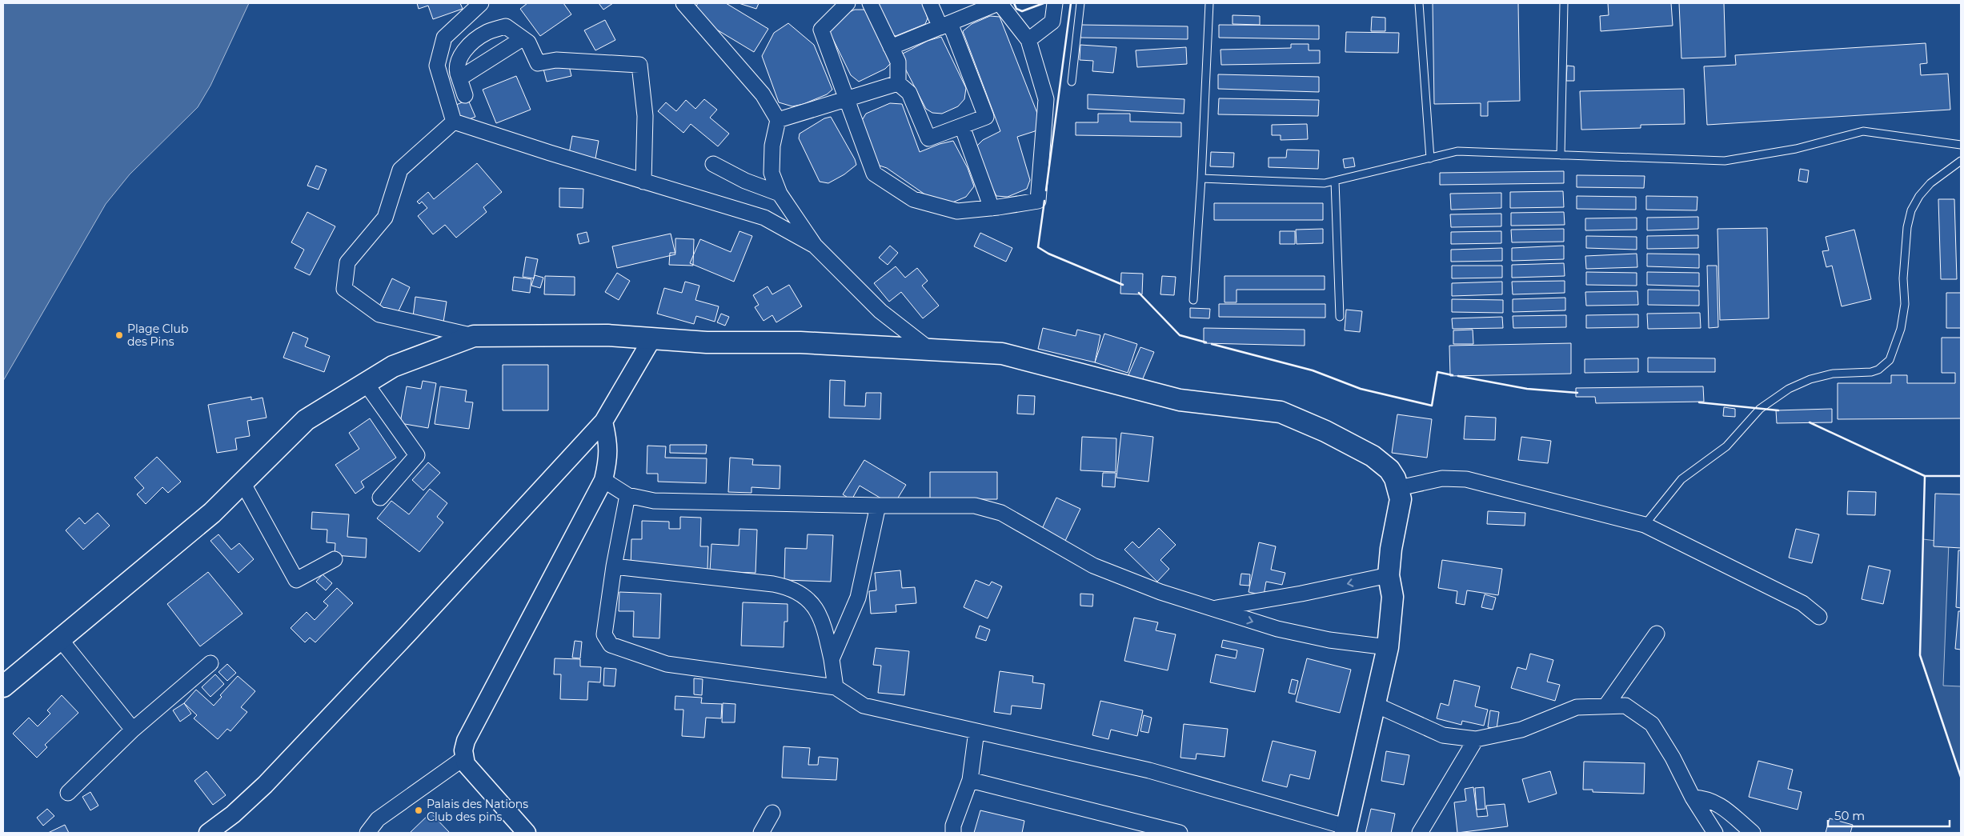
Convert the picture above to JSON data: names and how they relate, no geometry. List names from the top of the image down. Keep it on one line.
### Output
{"places":["Plage Club des Pins","Palais des Nations Club des pins"],"scale_bar":"50 m"}
